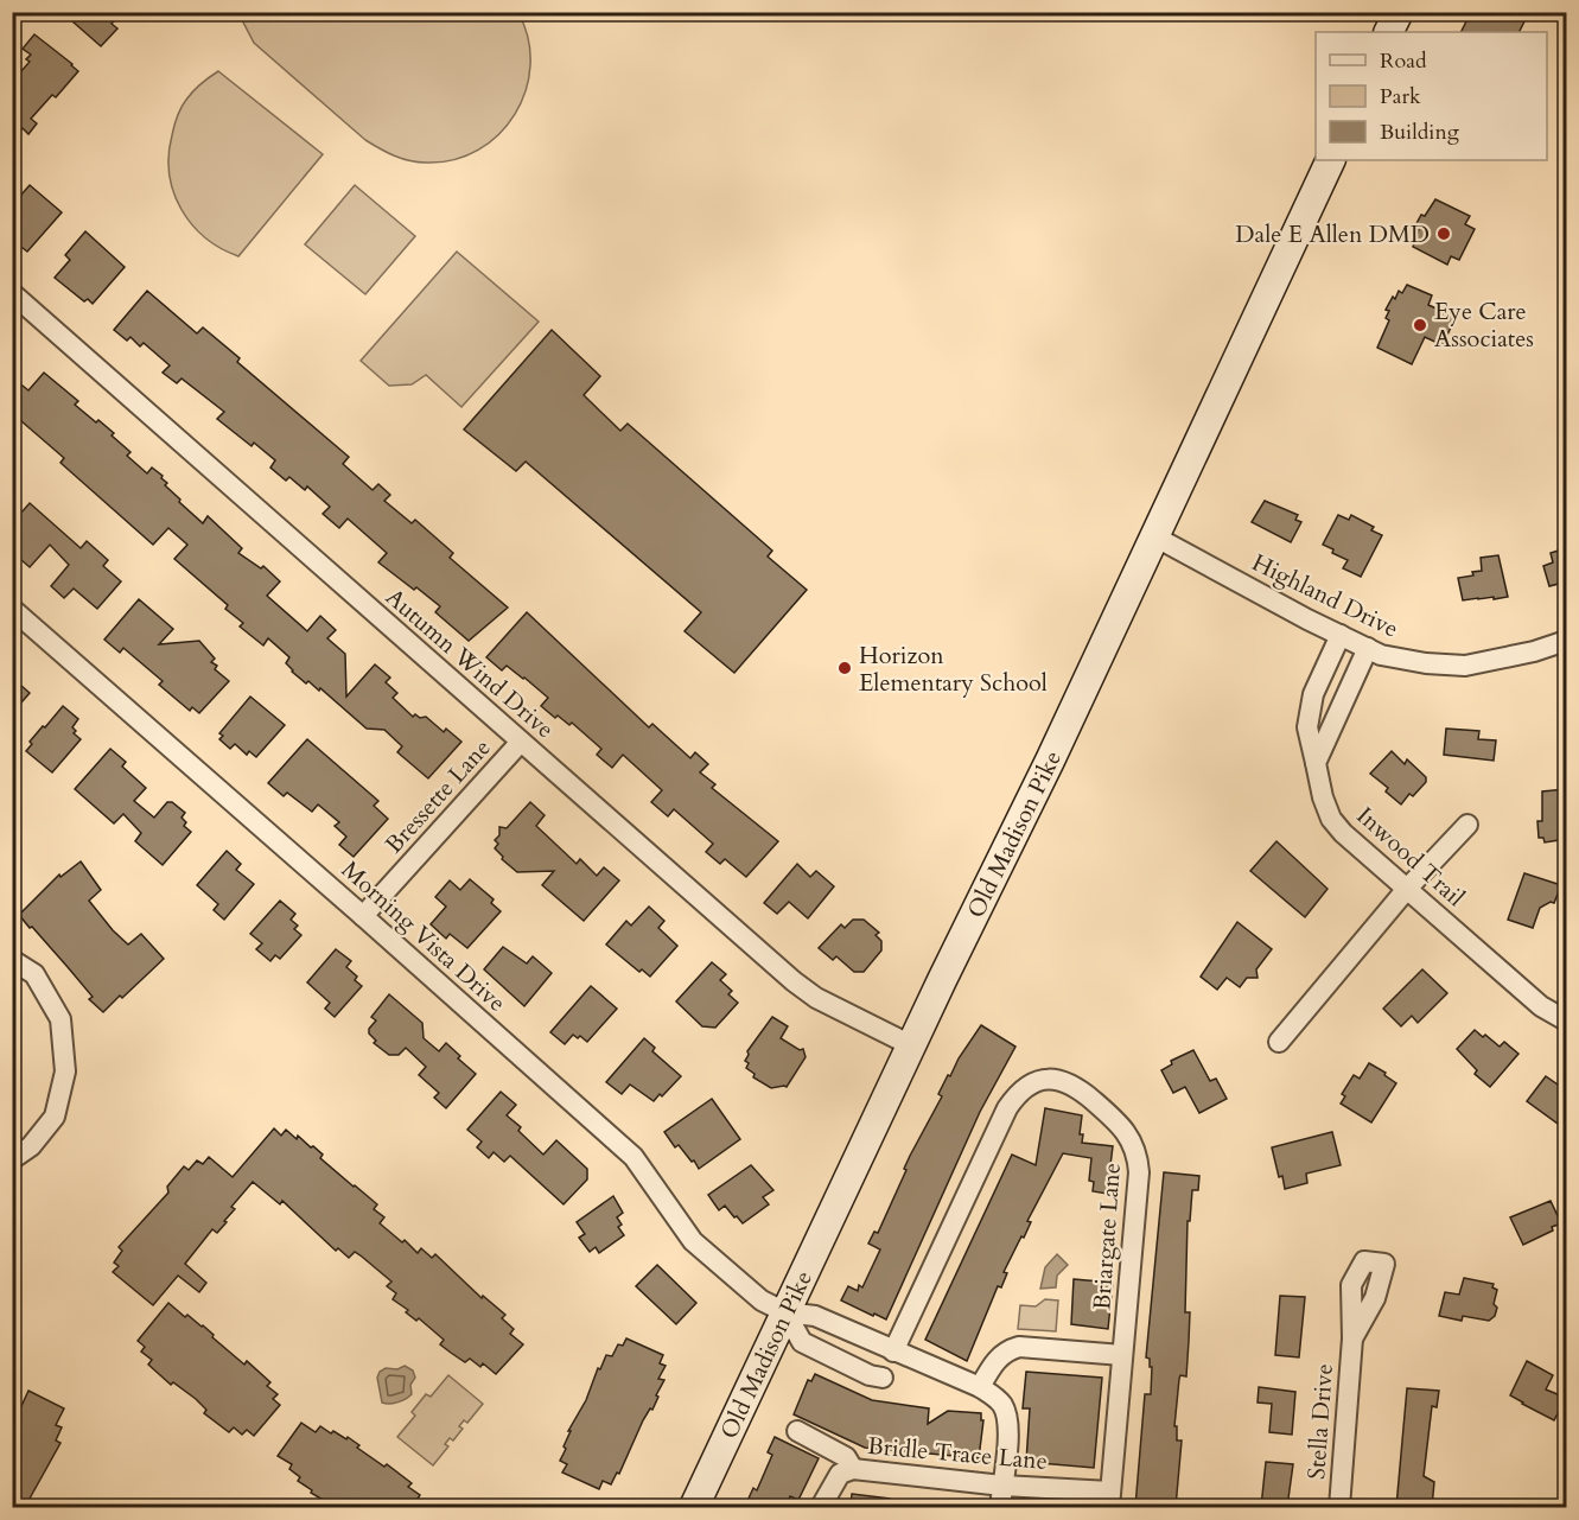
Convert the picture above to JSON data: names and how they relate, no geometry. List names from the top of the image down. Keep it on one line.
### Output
{"streets":{"main road":["Old Madison Pike"],"street":["Highland Drive","Autumn Wind Drive","Bressette Lane","Inwood Trail","Morning Vista Drive","Briargate Lane","Stella Drive","Bridle Trace Lane"]},"crossings":[["Highland Drive","Old Madison Pike"],["Highland Drive","Inwood Trail"],["Autumn Wind Drive","Bressette Lane"],["Autumn Wind Drive","Old Madison Pike"],["Bressette Lane","Morning Vista Drive"],["Old Madison Pike","Morning Vista Drive"],["Briargate Lane","Bridle Trace Lane"]],"places":["Dale E Allen DMD","Eye Care Associates","Horizon Elementary School"],"legend":["Road","Park","Building"]}
